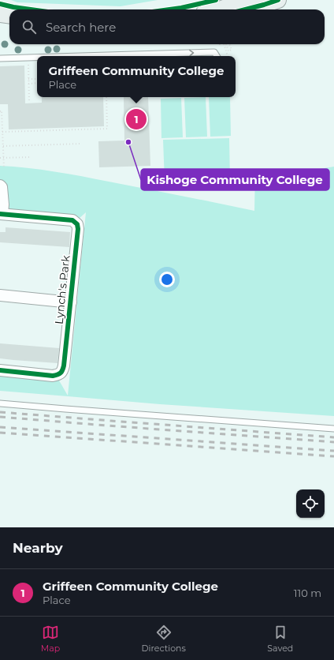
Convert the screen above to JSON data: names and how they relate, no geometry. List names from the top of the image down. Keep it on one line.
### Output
{"streets":{"street":["Lynch's Park"]},"places":["Kishoge Community College"],"page":{"search":"Search here","popup":["Griffeen Community College","Place"],"pins":"1","heading":"Nearby","list":[{"mark":"1","name":"Griffeen Community College","note":"Place","value":"110 m"}],"nav":["Map","Directions","Saved"]}}
